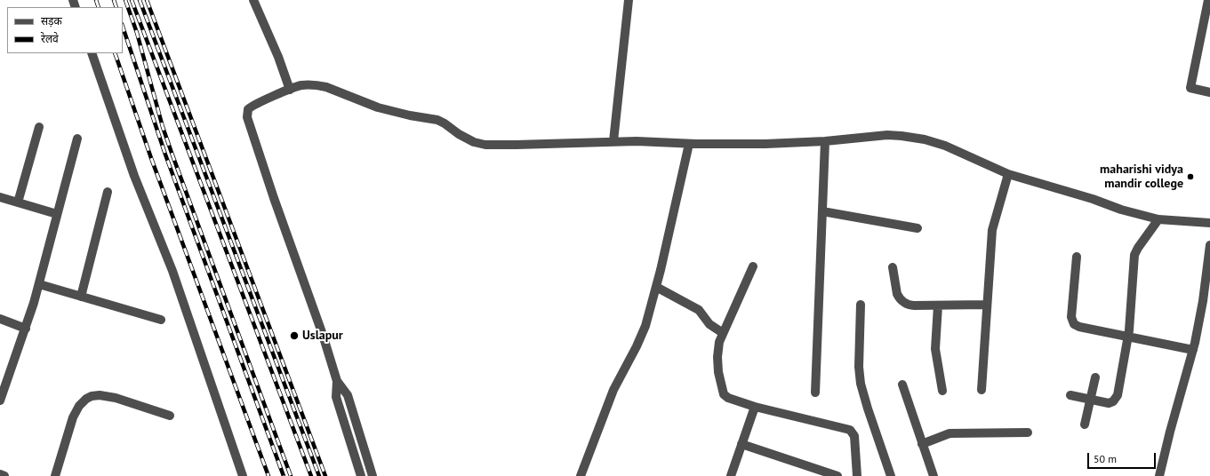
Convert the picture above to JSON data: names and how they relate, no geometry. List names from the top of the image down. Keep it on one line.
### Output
{"places":["maharishi vidya mandir college","Uslapur"],"legend":["सड़क","रेलवे"],"scale_bar":"50 m"}
